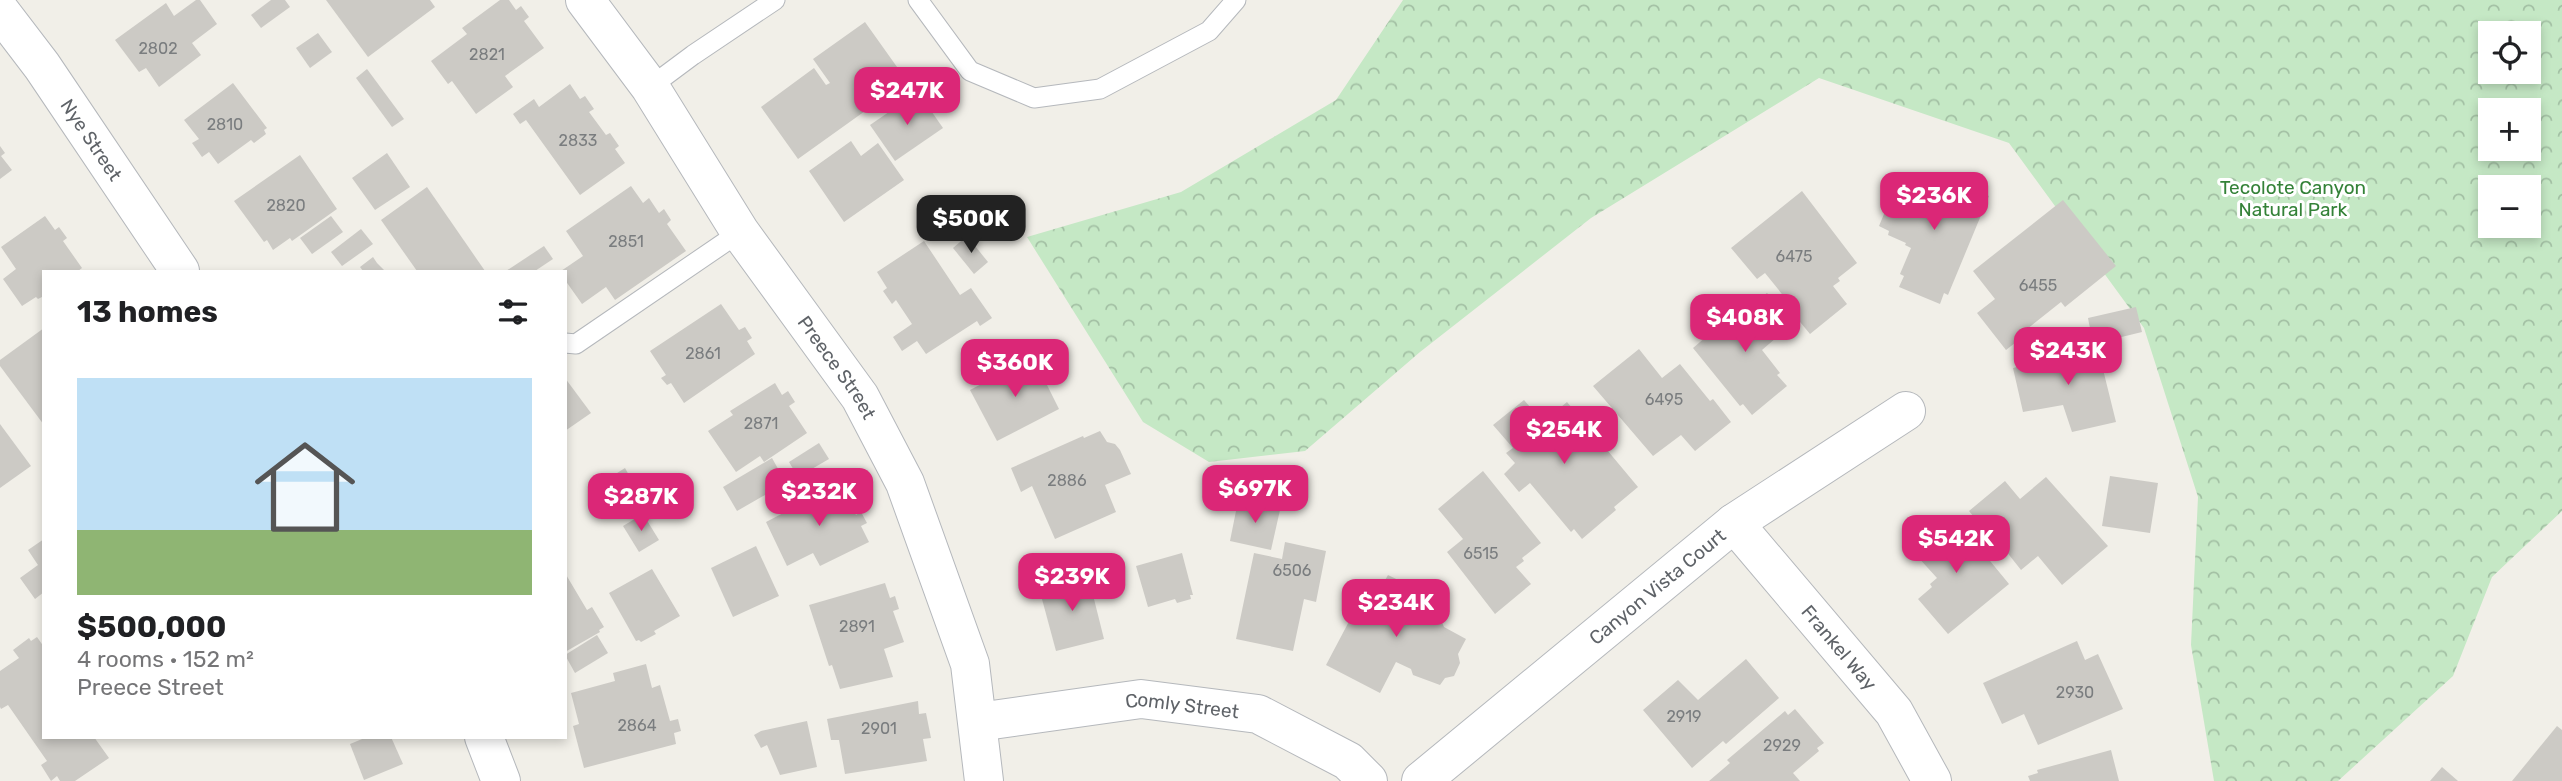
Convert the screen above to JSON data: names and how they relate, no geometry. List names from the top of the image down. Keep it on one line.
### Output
{"streets":{"street":["Nye Street","Preece Street","Canyon Vista Court","Frankel Way","Comly Street"]},"crossings":[["Preece Street","Comly Street"],["Canyon Vista Court","Frankel Way"]],"parks":["Tecolote Canyon Natural Park"],"house_numbers":["2802","2821","2810","2833","2820","2851","6475","6455","2861","6495","2871","2886","6515","6506","2891","2930","2919","2864","2901","2929"],"page":{"map_buttons":["+","−"],"price":["$247K","$236K","$500K","$408K","$243K","$360K","$254K","$697K","$232K","$287K","$542K","$239K","$234K"],"heading":"13 homes","list":[{"name":"$500,000","note":"4 rooms · 152 m² · Preece Street"}]}}
